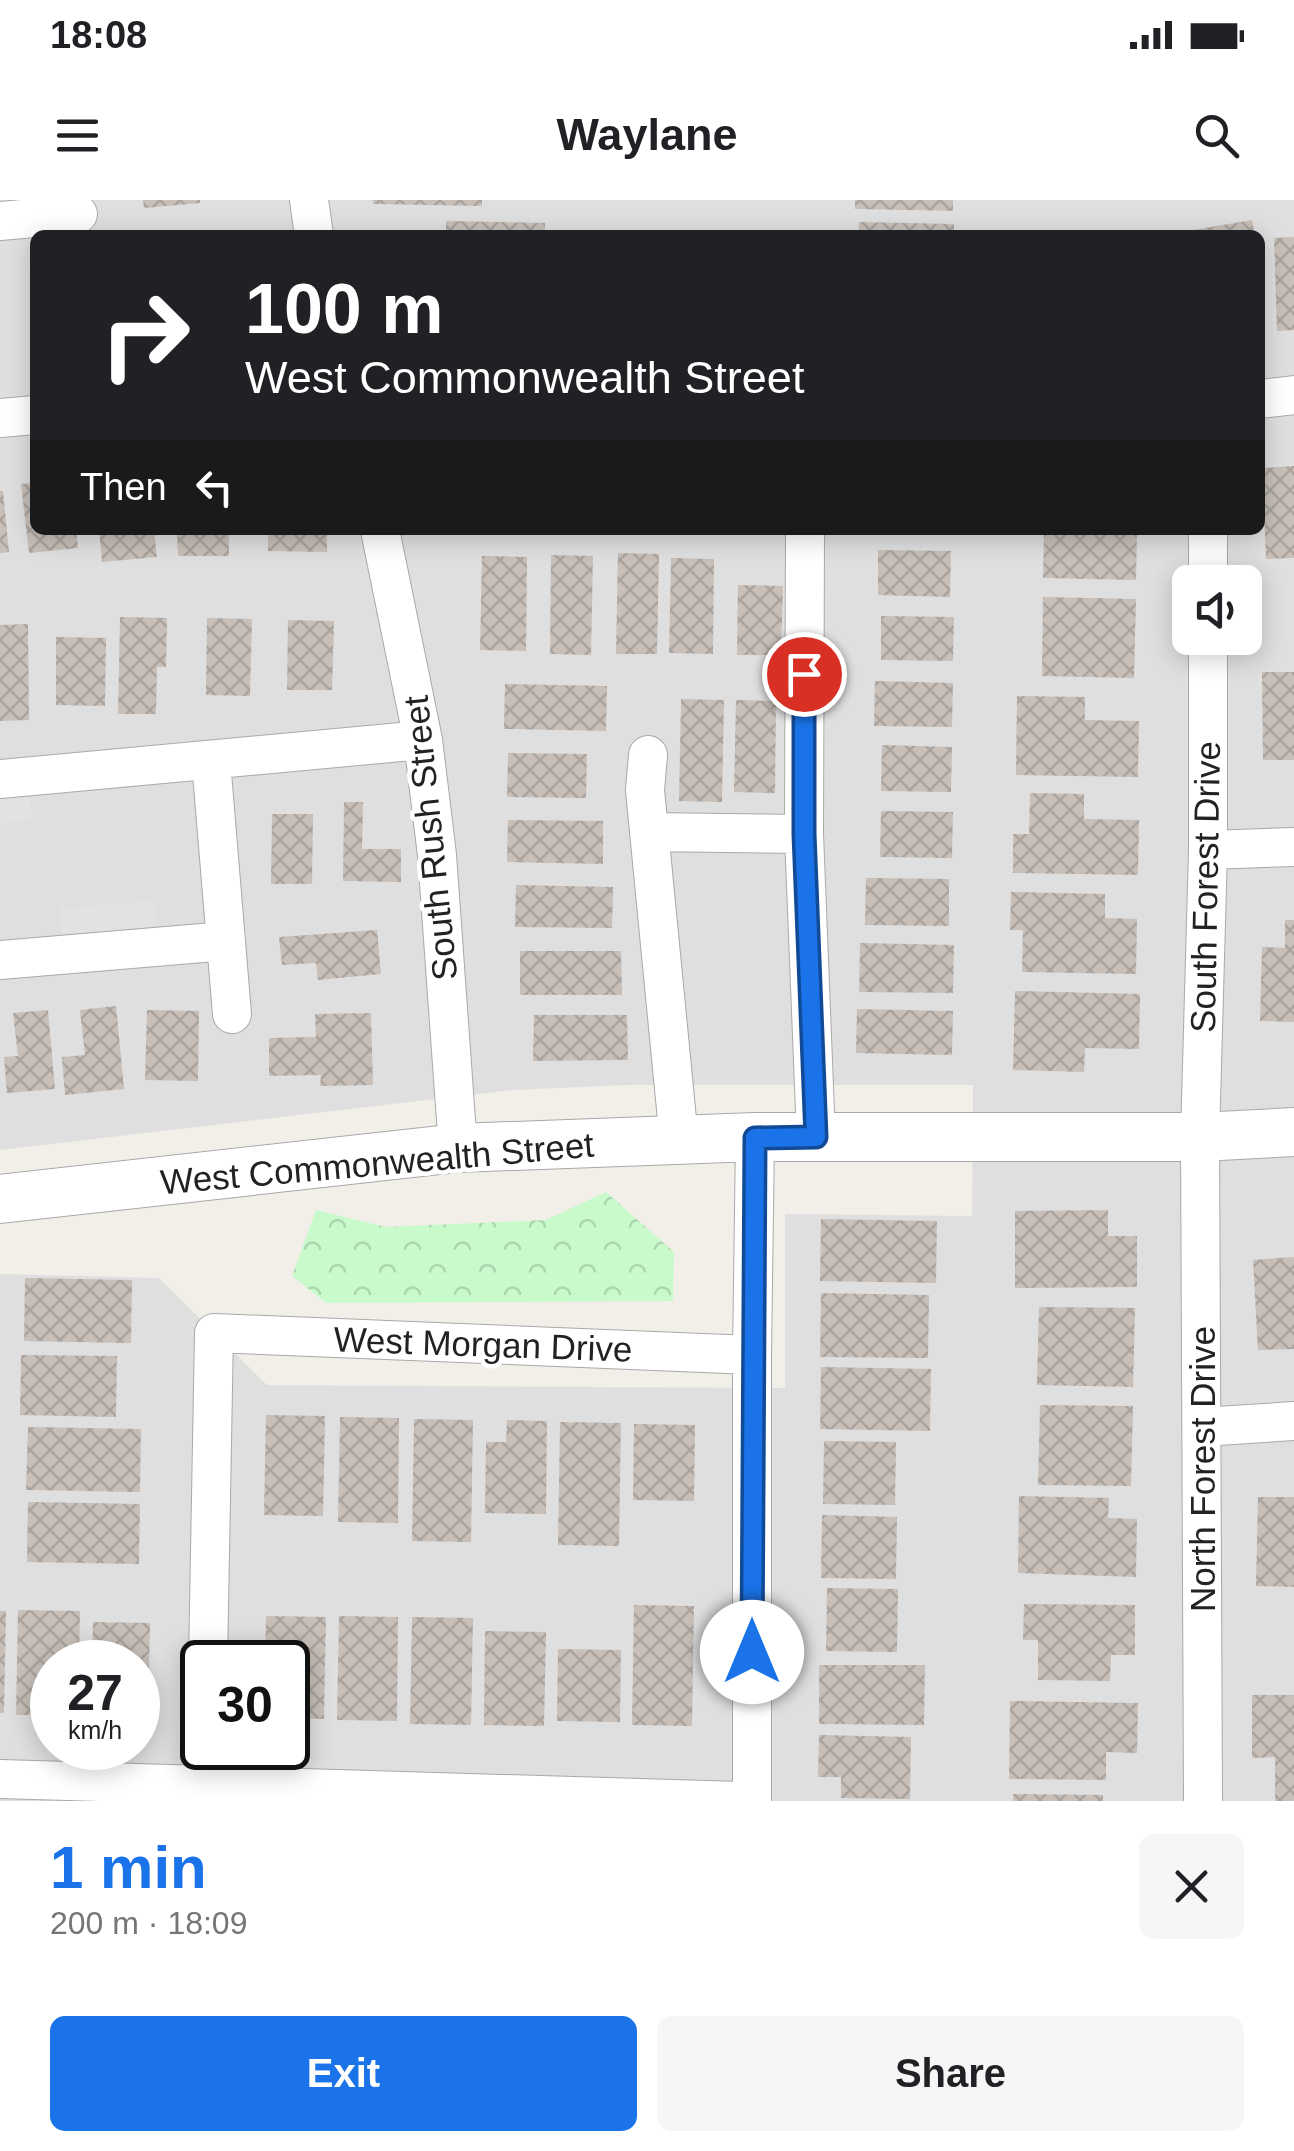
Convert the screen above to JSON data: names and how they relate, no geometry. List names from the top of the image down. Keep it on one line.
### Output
{"streets":{"street":["South Rush Street","South Forest Drive","West Commonwealth Street","West Morgan Drive","North Forest Drive"]},"crossings":[["South Rush Street","West Commonwealth Street"],["South Forest Drive","West Commonwealth Street"],["South Forest Drive","North Forest Drive"],["West Commonwealth Street","North Forest Drive"]],"page":{"status":"18:08","header":"Waylane","turn":["100 m","West Commonwealth Street"],"then":"Then","speed":"27 km/h","limit":"30","heading":["1 min","200 m · 18:09"],"buttons":["Exit","Share"]}}
